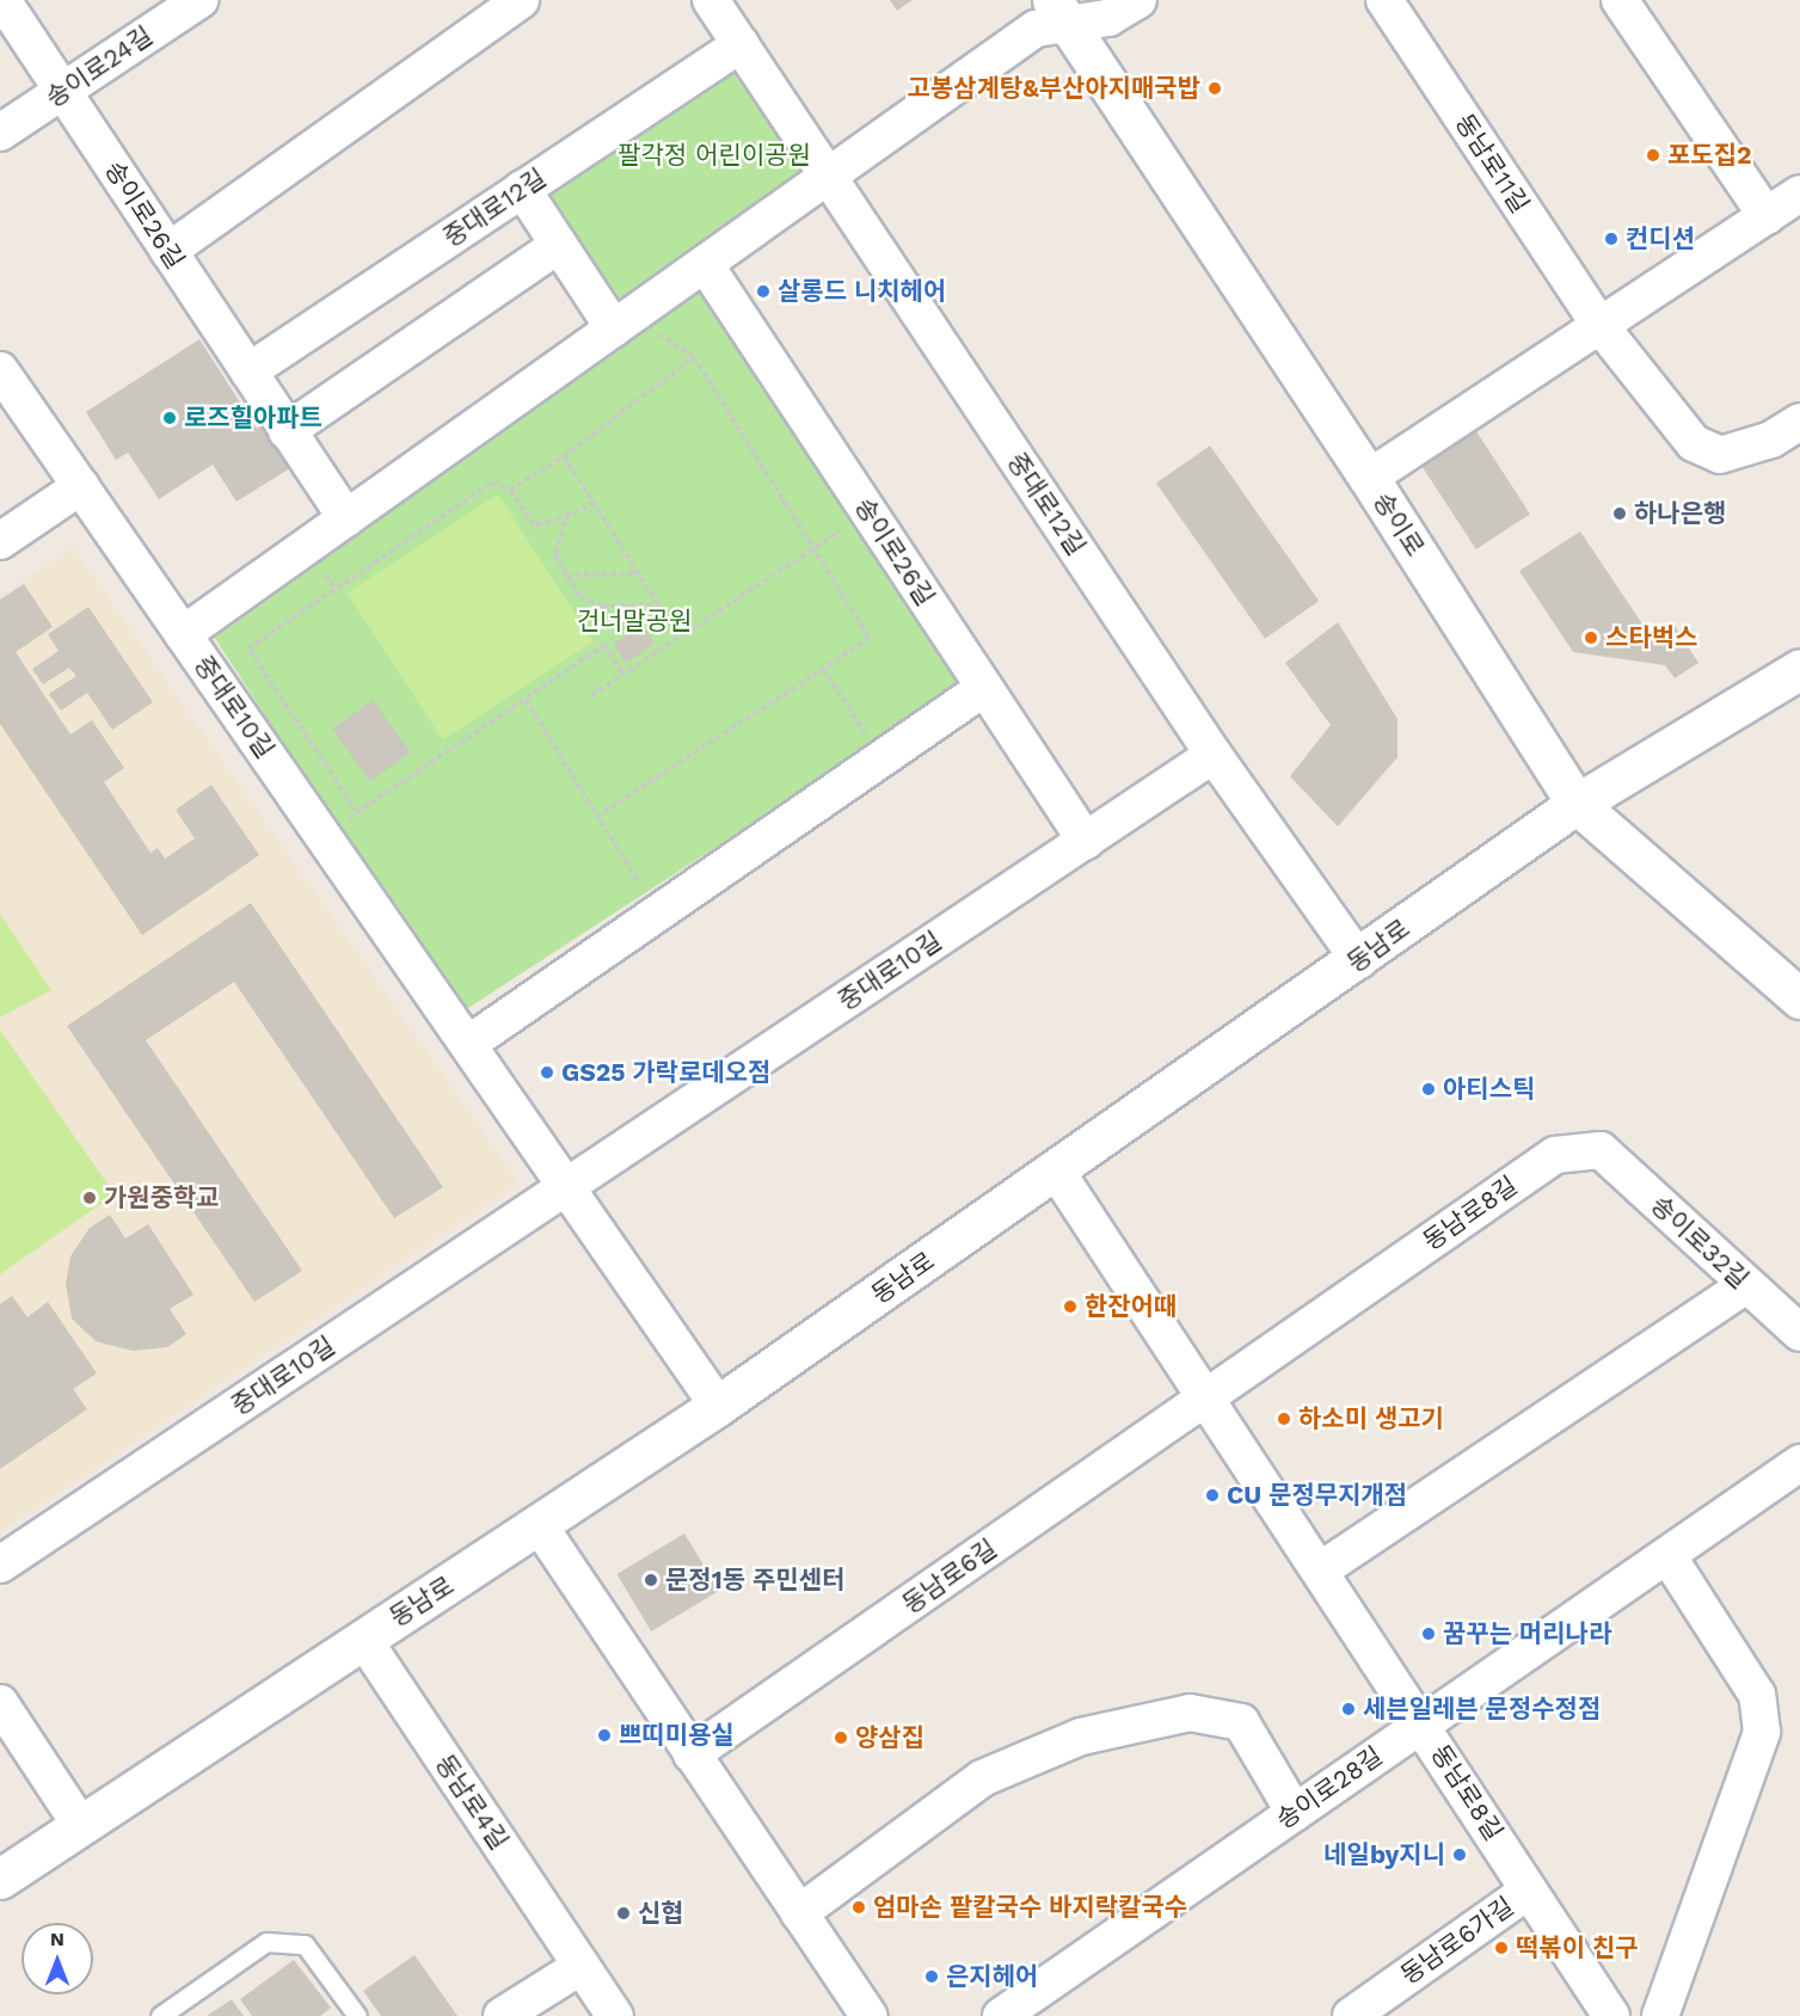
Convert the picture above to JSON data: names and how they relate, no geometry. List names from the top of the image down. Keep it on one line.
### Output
{"streets":{"main road":["송이로","동남로"],"street":["송이로24길","동남로11길","중대로12길","송이로26길","중대로10길","동남로8길","송이로32길","동남로6길","송이로28길","동남로4길","동남로6가길"]},"crossings":[["송이로24길","송이로26길"],["중대로12길","송이로26길"],["중대로12길","중대로10길"],["중대로12길","동남로"],["송이로26길","중대로10길"],["송이로","동남로"],["중대로10길","동남로"],["동남로","동남로8길"],["동남로","동남로4길"],["동남로8길","송이로32길"],["동남로8길","동남로6길"],["동남로8길","송이로28길"],["동남로8길","동남로6가길"]],"parks":["팔각정 어린이공원","건너말공원"],"places":["고봉삼계탕&부산아지매국밥","포도집2","컨디션","살롱드 니치헤어","로즈힐아파트","하나은행","스타벅스","GS25 가락로데오점","아티스틱","가원중학교","한잔어때","하소미 생고기","CU 문정무지개점","문정1동 주민센터","꿈꾸는 머리나라","세븐일레븐 문정수정점","쁘띠미용실","양삼집","네일by지니","엄마손 팥칼국수 바지락칼국수","신협","떡볶이 친구","은지헤어"],"north":"top"}
